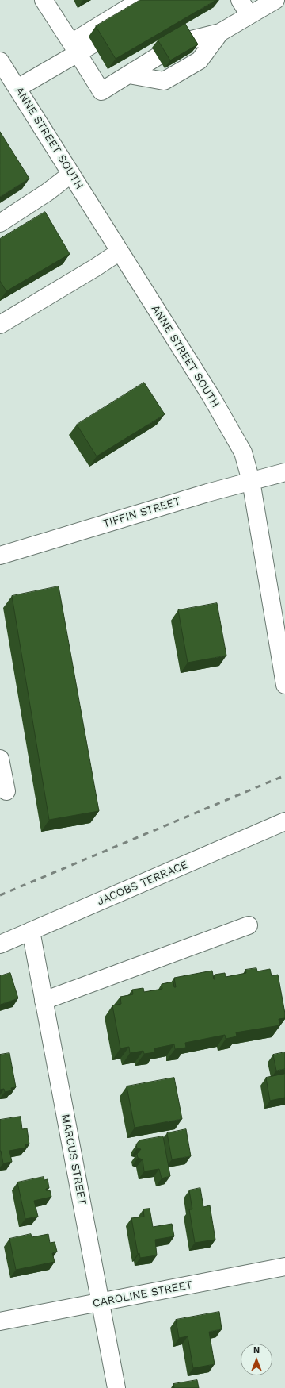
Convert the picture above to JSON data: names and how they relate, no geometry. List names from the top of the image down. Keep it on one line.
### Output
{"streets":{"street":["ANNE STREET SOUTH","TIFFIN STREET","JACOBS TERRACE","MARCUS STREET","CAROLINE STREET"]},"crossings":[["ANNE STREET SOUTH","TIFFIN STREET"],["JACOBS TERRACE","MARCUS STREET"],["MARCUS STREET","CAROLINE STREET"]],"north":"top"}
